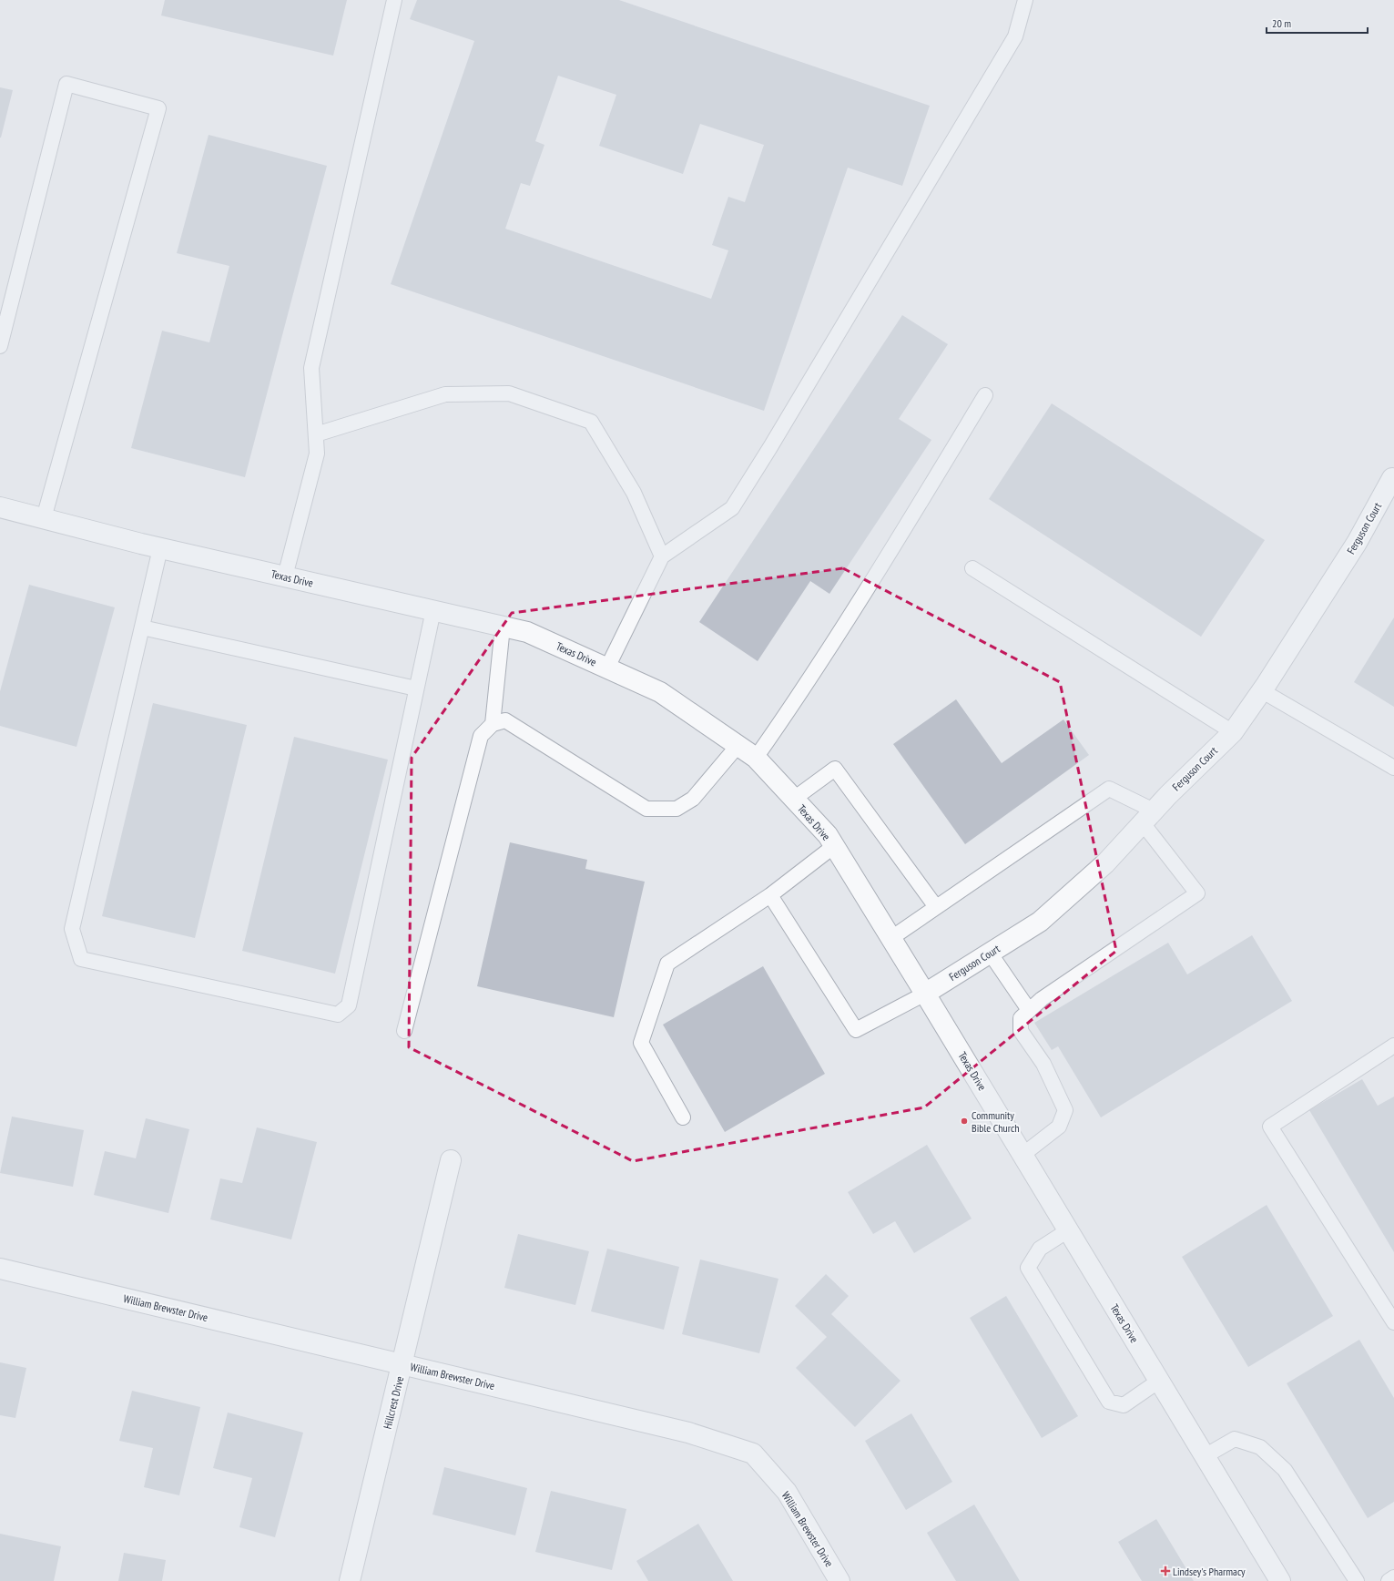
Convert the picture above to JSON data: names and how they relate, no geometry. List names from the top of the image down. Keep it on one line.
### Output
{"streets":{"street":["Ferguson Court","Texas Drive","William Brewster Drive","Hillcrest Drive"]},"crossings":[["Ferguson Court","Texas Drive"],["William Brewster Drive","Hillcrest Drive"]],"places":{"other":["Community Bible Church"],"health":["Lindsey's Pharmacy"]},"scale_bar":"20 m"}
